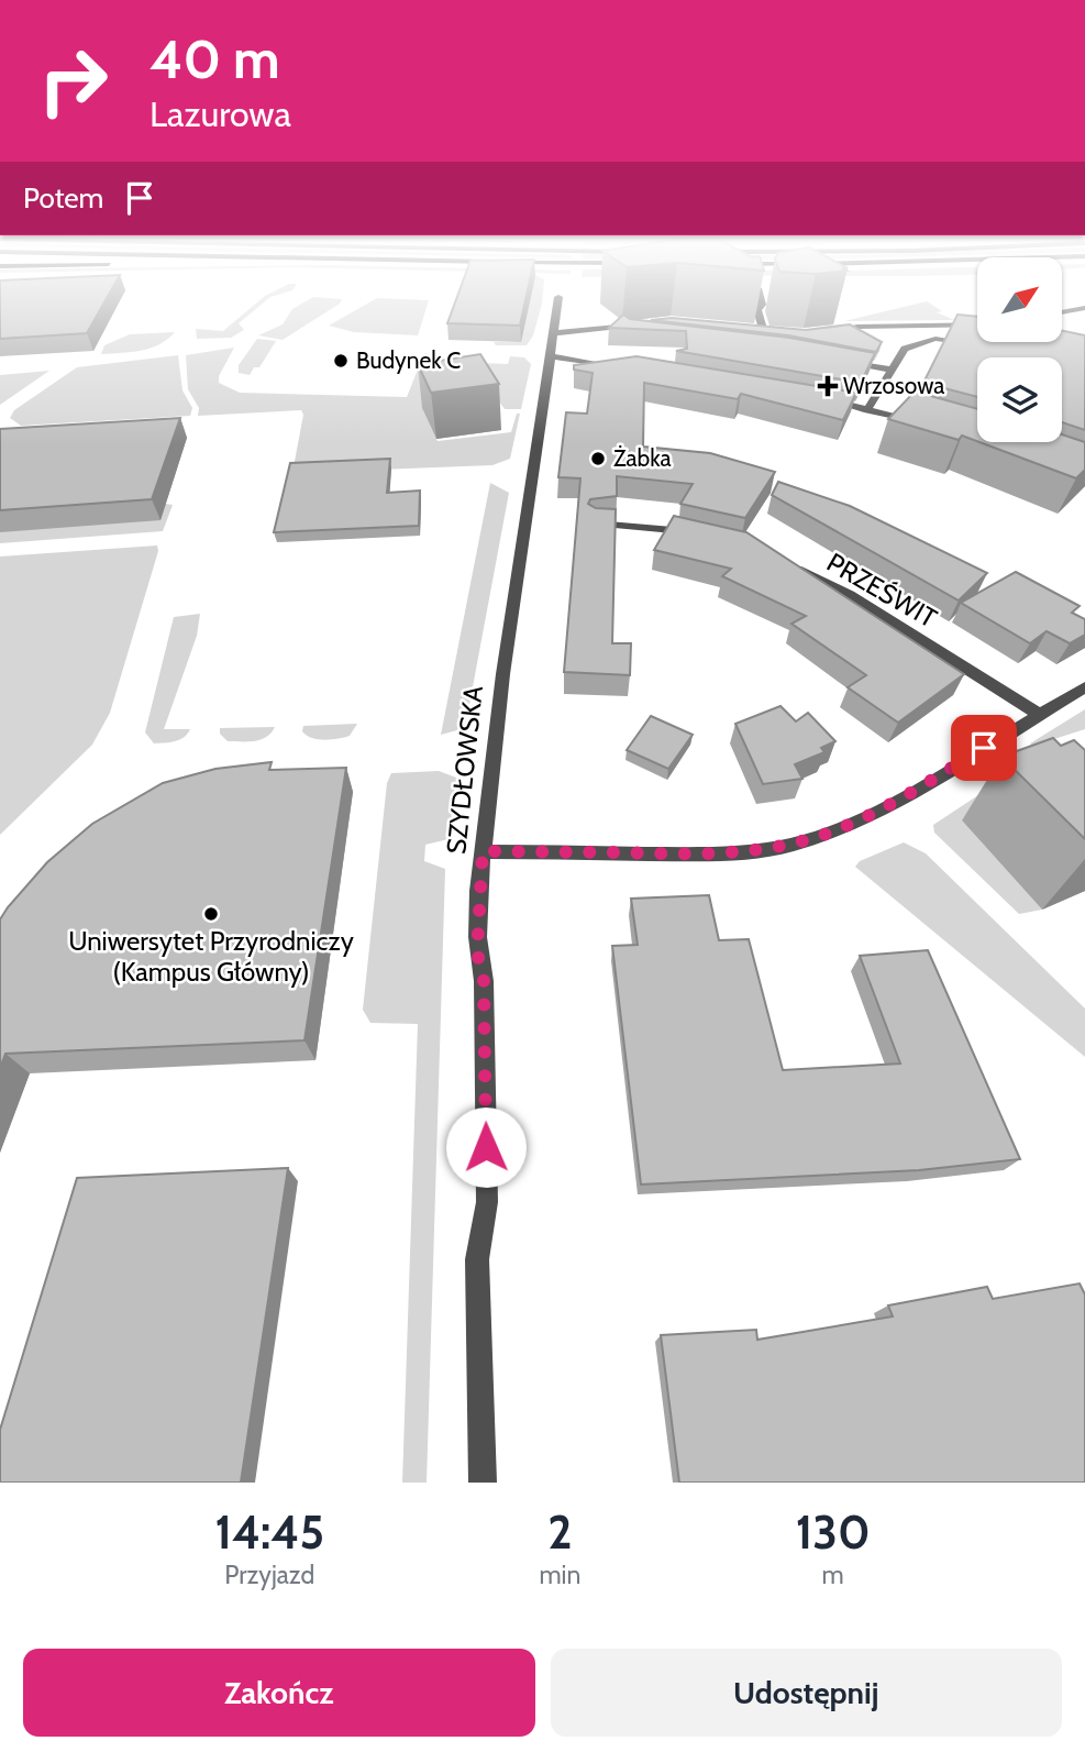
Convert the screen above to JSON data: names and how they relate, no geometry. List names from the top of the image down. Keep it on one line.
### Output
{"streets":{"street":["PRZEŚWIT","SZYDŁOWSKA"]},"places":{"other":["Budynek C","Żabka","Uniwersytet Przyrodniczy (Kampus Główny)"],"health":["Wrzosowa"]},"north":"top right","page":{"turn":["40 m","Lazurowa"],"then":"Potem","eta":["14:45","Przyjazd","2","min","130","m"],"buttons":["Zakończ","Udostępnij"]}}
